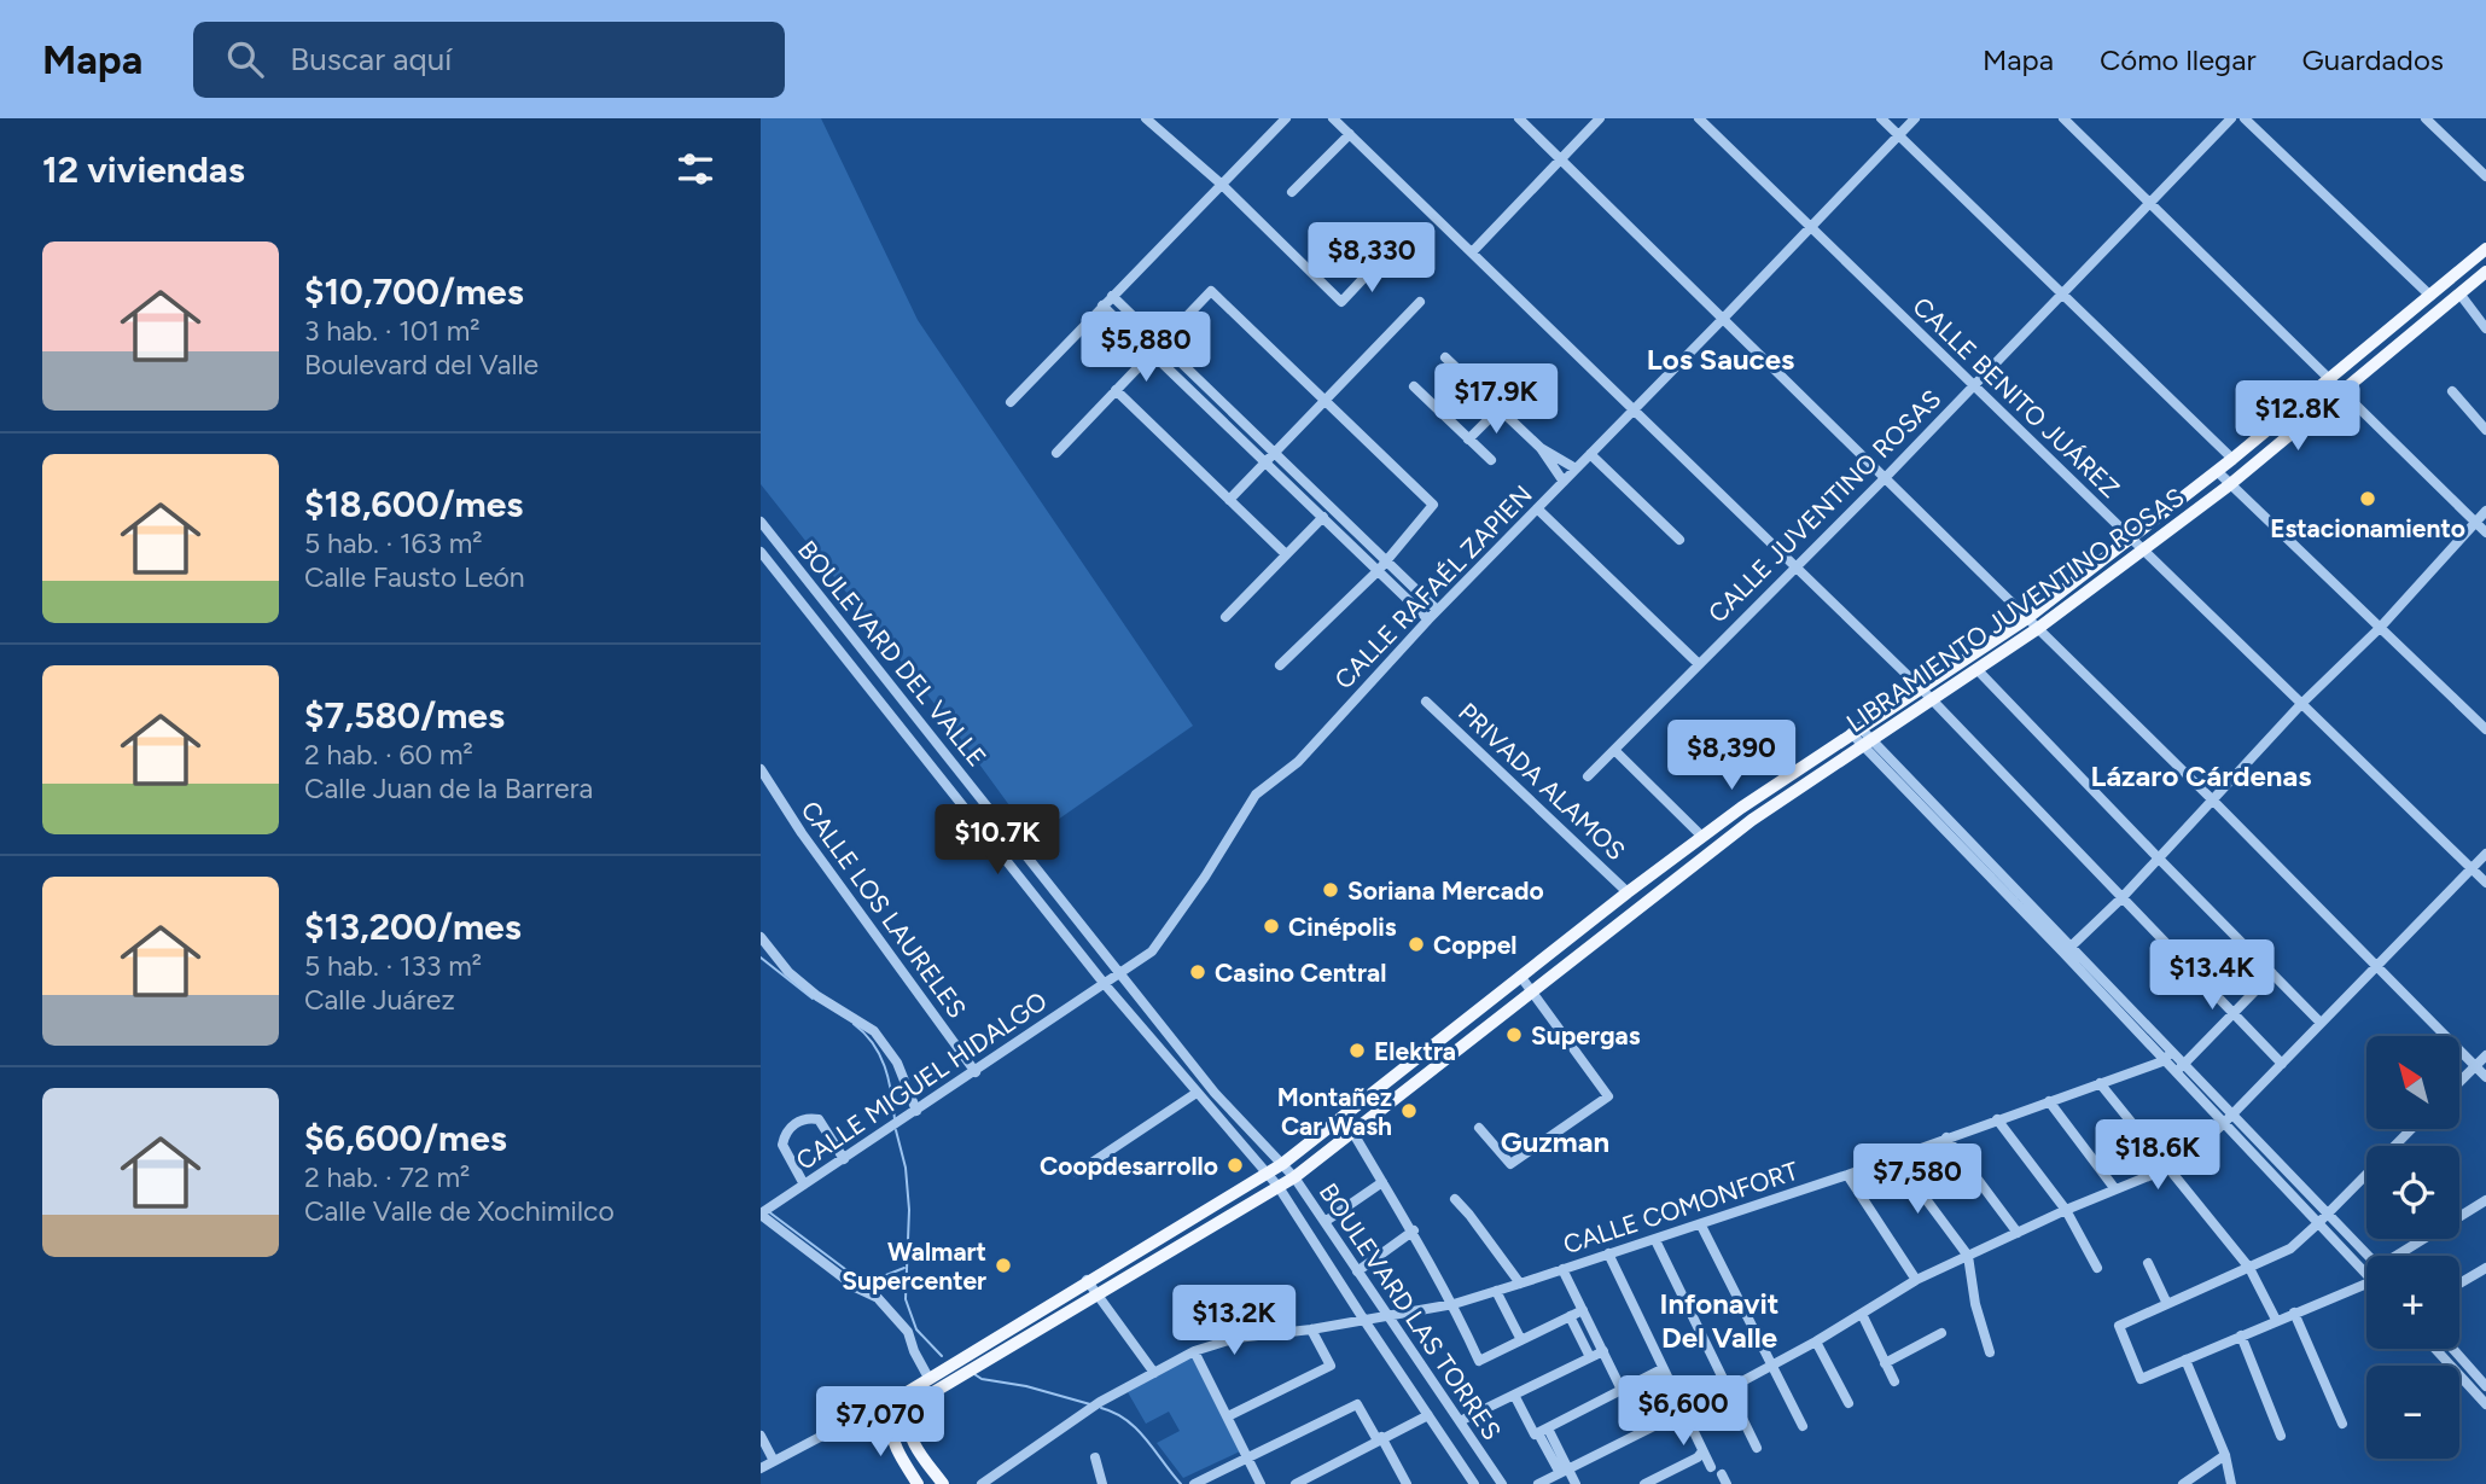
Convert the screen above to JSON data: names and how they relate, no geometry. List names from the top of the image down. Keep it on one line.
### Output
{"streets":{"main road":["LIBRAMIENTO JUVENTINO ROSAS"],"street":["CALLE BENITO JUÁREZ","CALLE JUVENTINO ROSAS","CALLE RAFAÉL ZAPIEN","BOULEVARD DEL VALLE","PRIVADA ALAMOS","CALLE LOS LAURELES","CALLE MIGUEL HIDALGO","CALLE COMONFORT","BOULEVARD LAS TORRES"]},"crossings":[["CALLE BENITO JUÁREZ","CALLE JUVENTINO ROSAS"],["CALLE BENITO JUÁREZ","CALLE RAFAÉL ZAPIEN"],["CALLE BENITO JUÁREZ","LIBRAMIENTO JUVENTINO ROSAS"],["CALLE RAFAÉL ZAPIEN","BOULEVARD DEL VALLE"],["CALLE RAFAÉL ZAPIEN","CALLE MIGUEL HIDALGO"],["LIBRAMIENTO JUVENTINO ROSAS","BOULEVARD DEL VALLE"],["LIBRAMIENTO JUVENTINO ROSAS","PRIVADA ALAMOS"],["LIBRAMIENTO JUVENTINO ROSAS","BOULEVARD LAS TORRES"],["BOULEVARD DEL VALLE","CALLE MIGUEL HIDALGO"],["BOULEVARD DEL VALLE","BOULEVARD LAS TORRES"],["CALLE LOS LAURELES","CALLE MIGUEL HIDALGO"],["CALLE COMONFORT","BOULEVARD LAS TORRES"]],"districts":["Los Sauces","Lázaro Cárdenas","Guzman","Infonavit Del Valle"],"places":["Estacionamiento","Soriana Mercado","Cinépolis","Coppel","Casino Central","Supergas","Elektra","Montañez Car Wash","Coopdesarrollo","Walmart Supercenter"],"north":"top left","page":{"header":"Mapa","search":"Buscar aquí","nav":["Mapa","Cómo llegar","Guardados"],"heading":"12 viviendas","list":[{"name":"$10,700/mes","note":"3 hab. · 101 m² · Boulevard del Valle"},{"name":"$18,600/mes","note":"5 hab. · 163 m² · Calle Fausto León"},{"name":"$7,580/mes","note":"2 hab. · 60 m² · Calle Juan de la Barrera"},{"name":"$13,200/mes","note":"5 hab. · 133 m² · Calle Juárez"},{"name":"$6,600/mes","note":"2 hab. · 72 m² · Calle Valle de Xochimilco"}],"price":["$8,330","$5,880","$17.9K","$12.8K","$8,390","$10.7K","$13.4K","$18.6K","$7,580","$13.2K","$6,600","$7,070"],"map_buttons":["+","−"]}}
